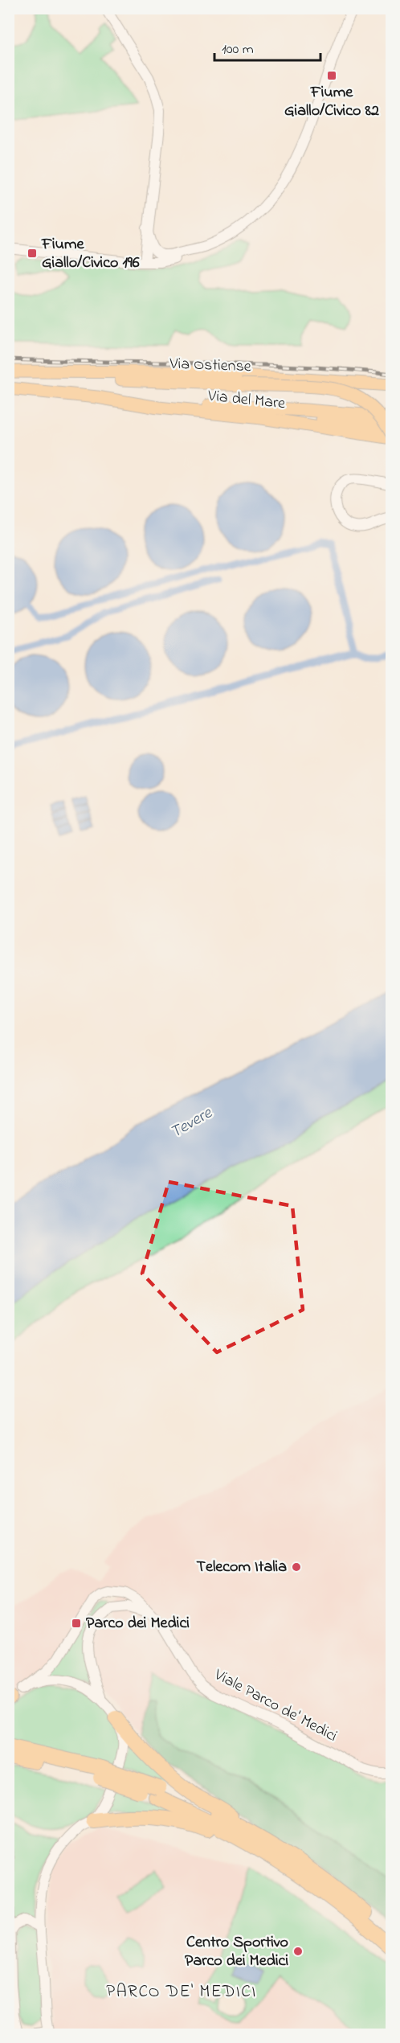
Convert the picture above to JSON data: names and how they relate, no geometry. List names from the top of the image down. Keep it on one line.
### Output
{"streets":{"main road":["Via Ostiense","Via del Mare"],"street":["Viale Parco de' Medici"]},"districts":["PARCO DE' MEDICI"],"water":["Tevere"],"places":{"transit":["Fiume Giallo/Civico 82","Fiume Giallo/Civico 196","Parco dei Medici"],"other":["Telecom Italia","Centro Sportivo Parco dei Medici"]},"scale_bar":"100 m"}
